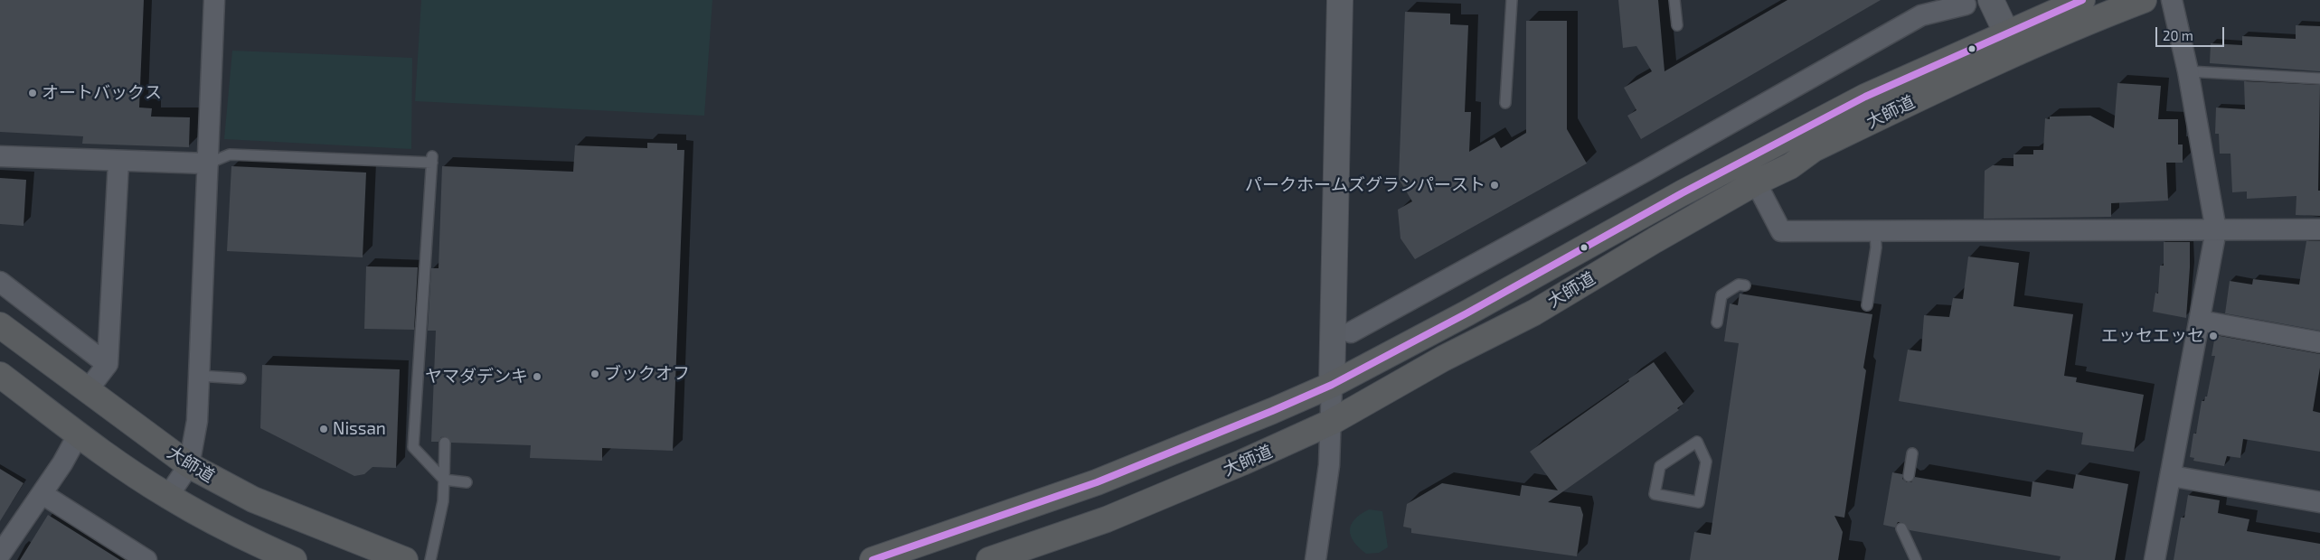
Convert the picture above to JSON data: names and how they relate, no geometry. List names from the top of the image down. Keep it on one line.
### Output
{"streets":{"highway":["大師道"]},"places":["オートバックス","パークホームズグランパースト","エッセエッセ","ブックオフ","ヤマダデンキ","Nissan"],"scale_bar":"20 m"}
